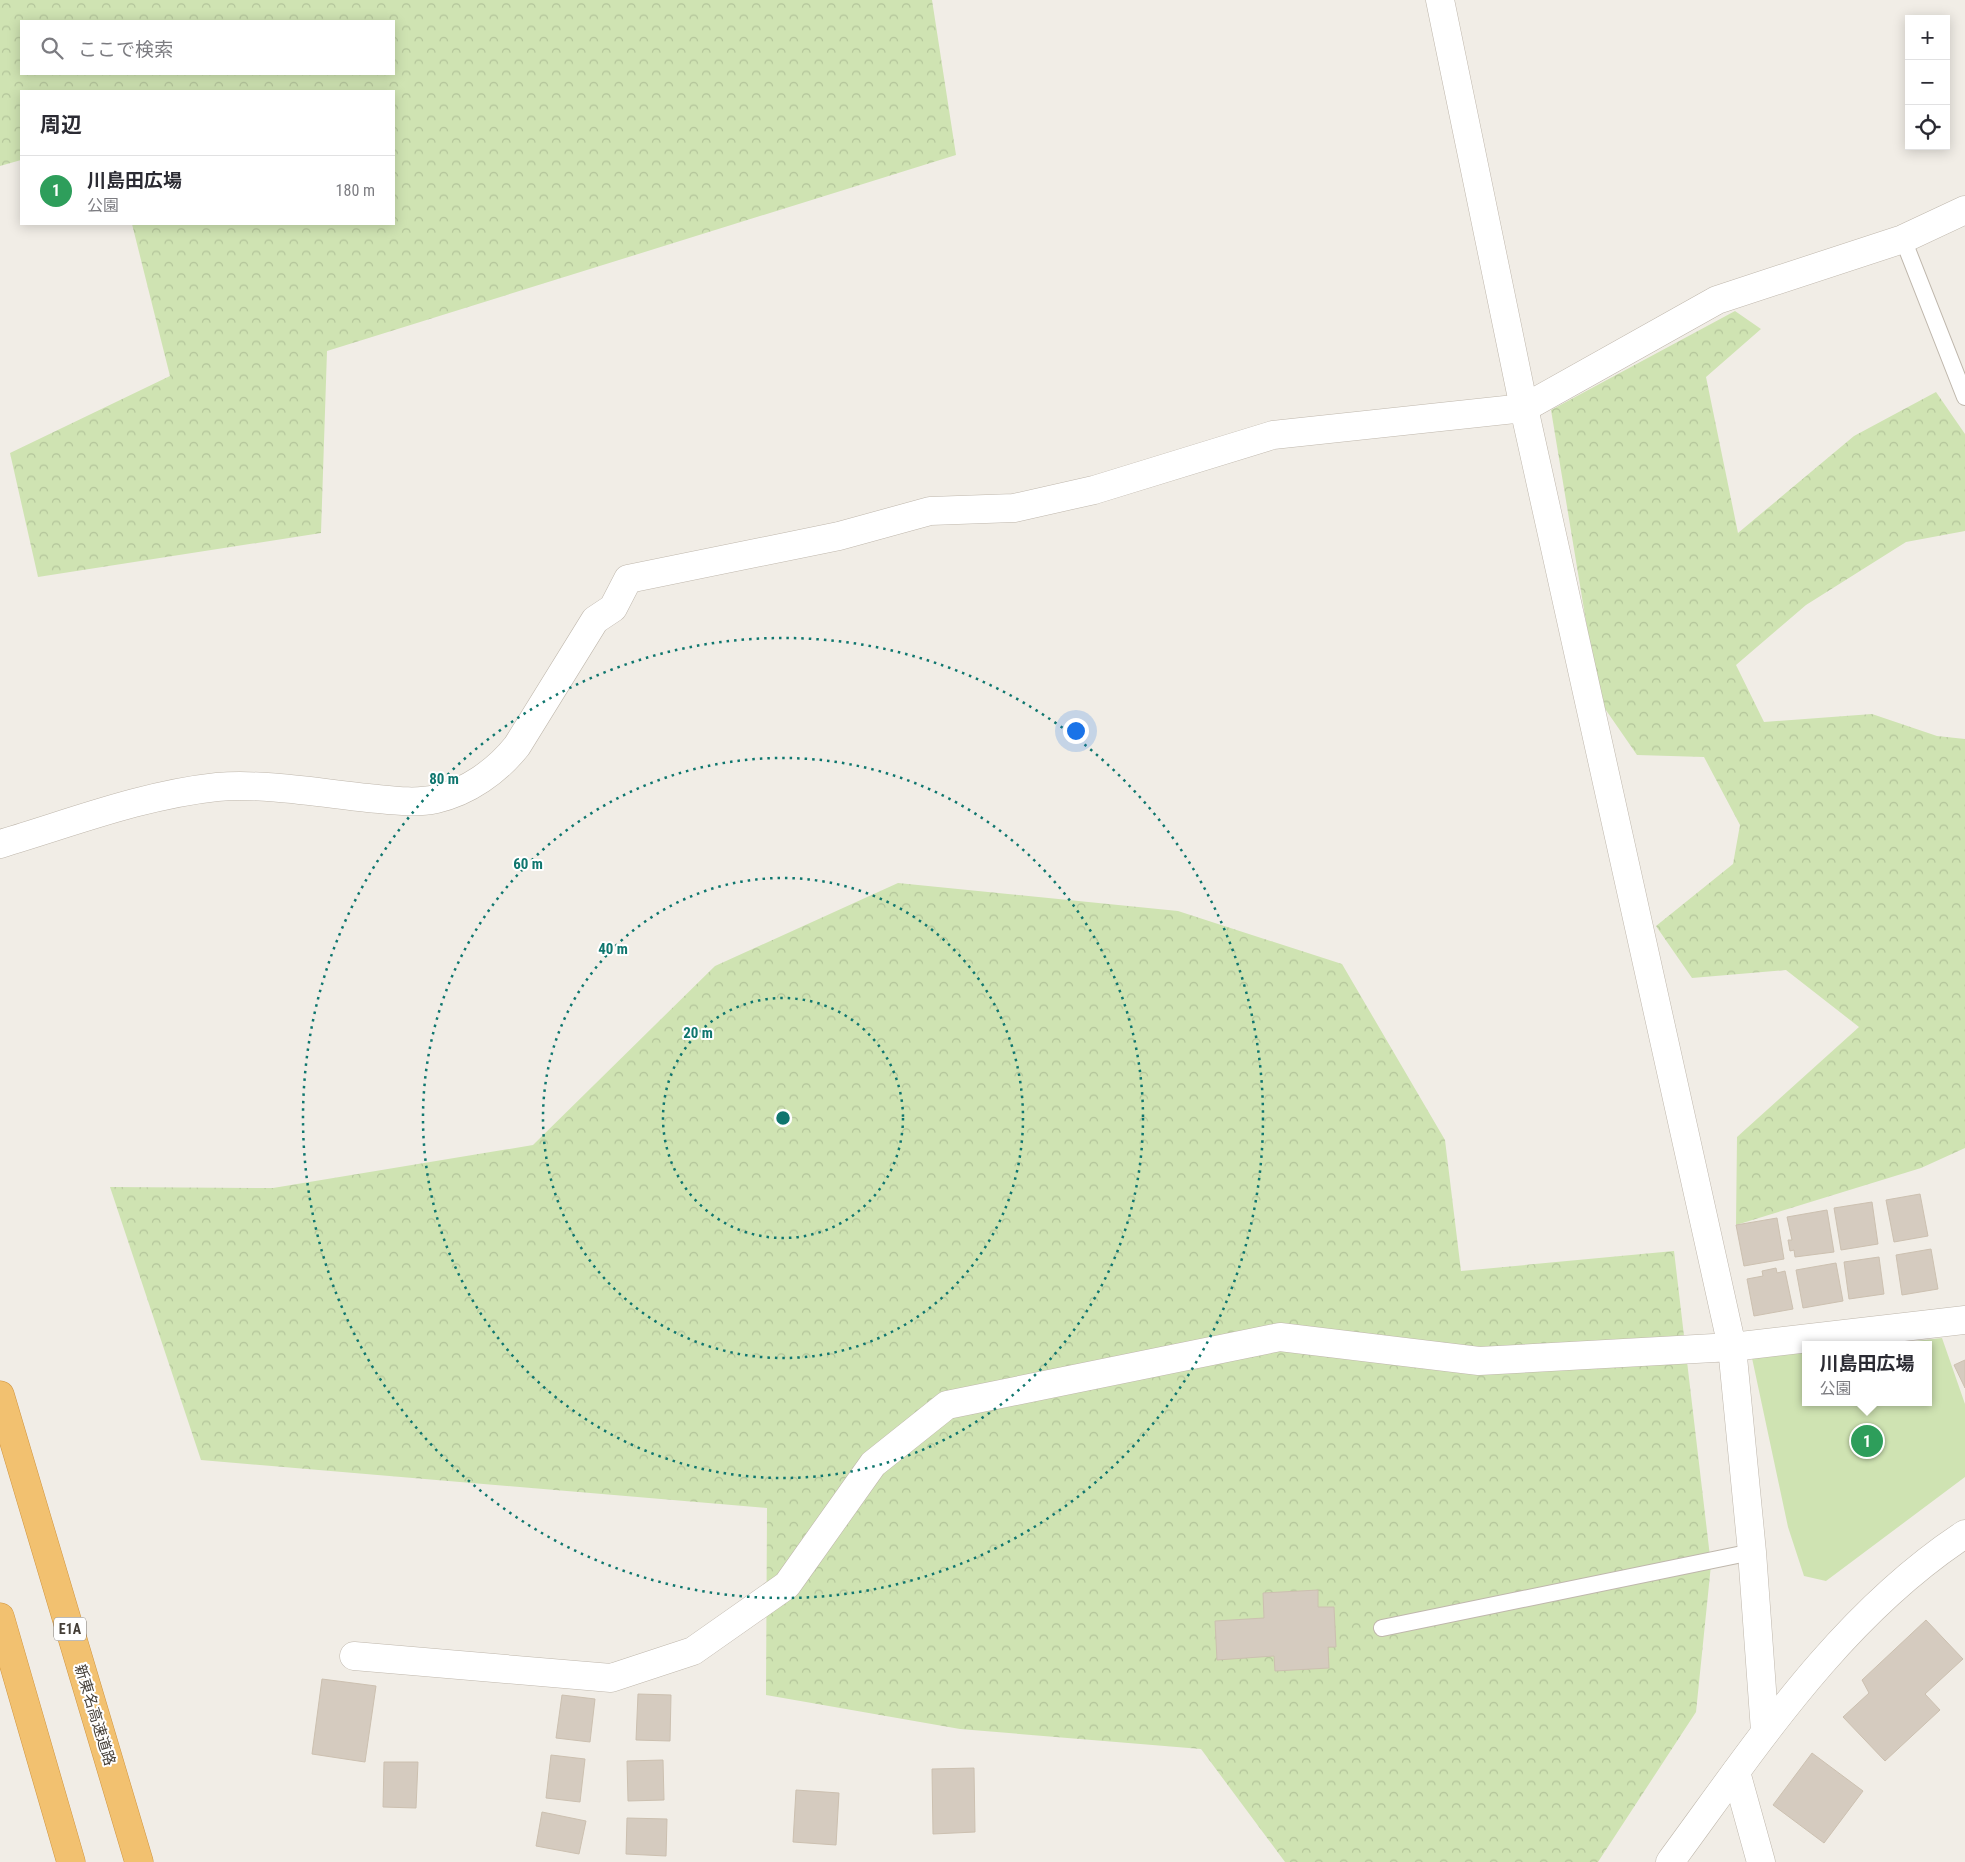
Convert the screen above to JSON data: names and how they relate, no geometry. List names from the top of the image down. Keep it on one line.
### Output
{"streets":{"highway":["E1A","新東名高速道路"]},"page":{"map_buttons":["+","−"],"search":"ここで検索","heading":"周辺","list":[{"mark":"1","name":"川島田広場","note":"公園","value":"180 m"}],"popup":["川島田広場","公園"],"pins":"1"},"rings":["80 m","60 m","40 m","20 m"]}
